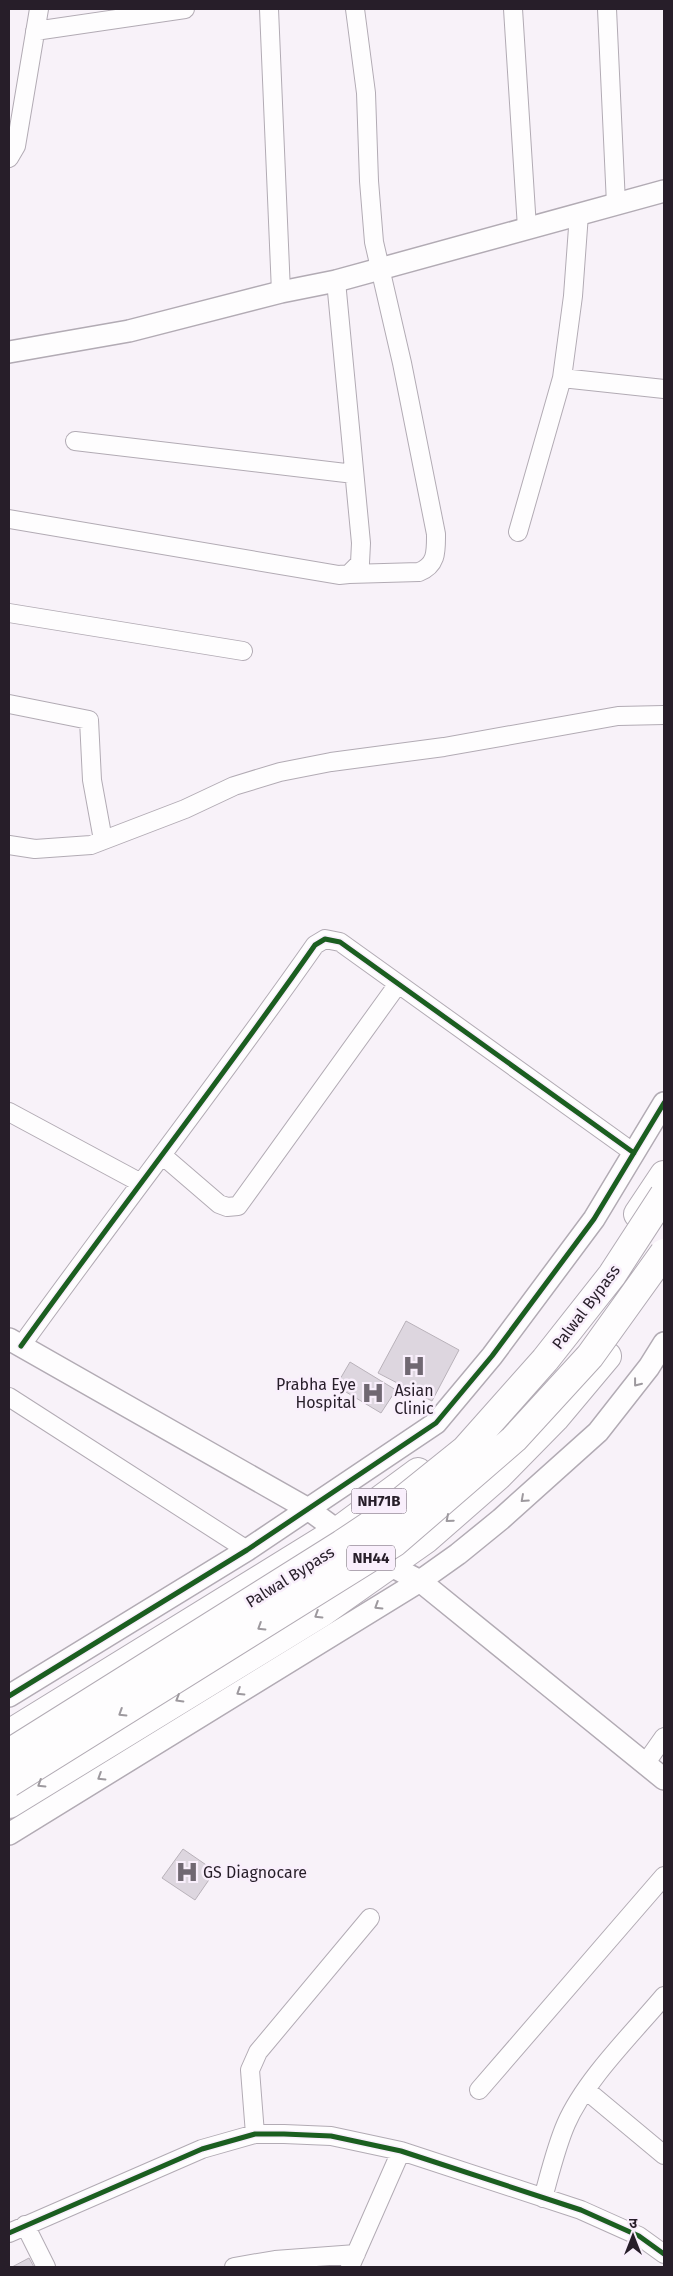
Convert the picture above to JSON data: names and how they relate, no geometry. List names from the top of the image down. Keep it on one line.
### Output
{"streets":{"highway":["Palwal Bypass","NH71B","NH44"]},"places":{"hospital":["Asian Clinic","Prabha Eye Hospital","GS Diagnocare"]},"north":"top"}
